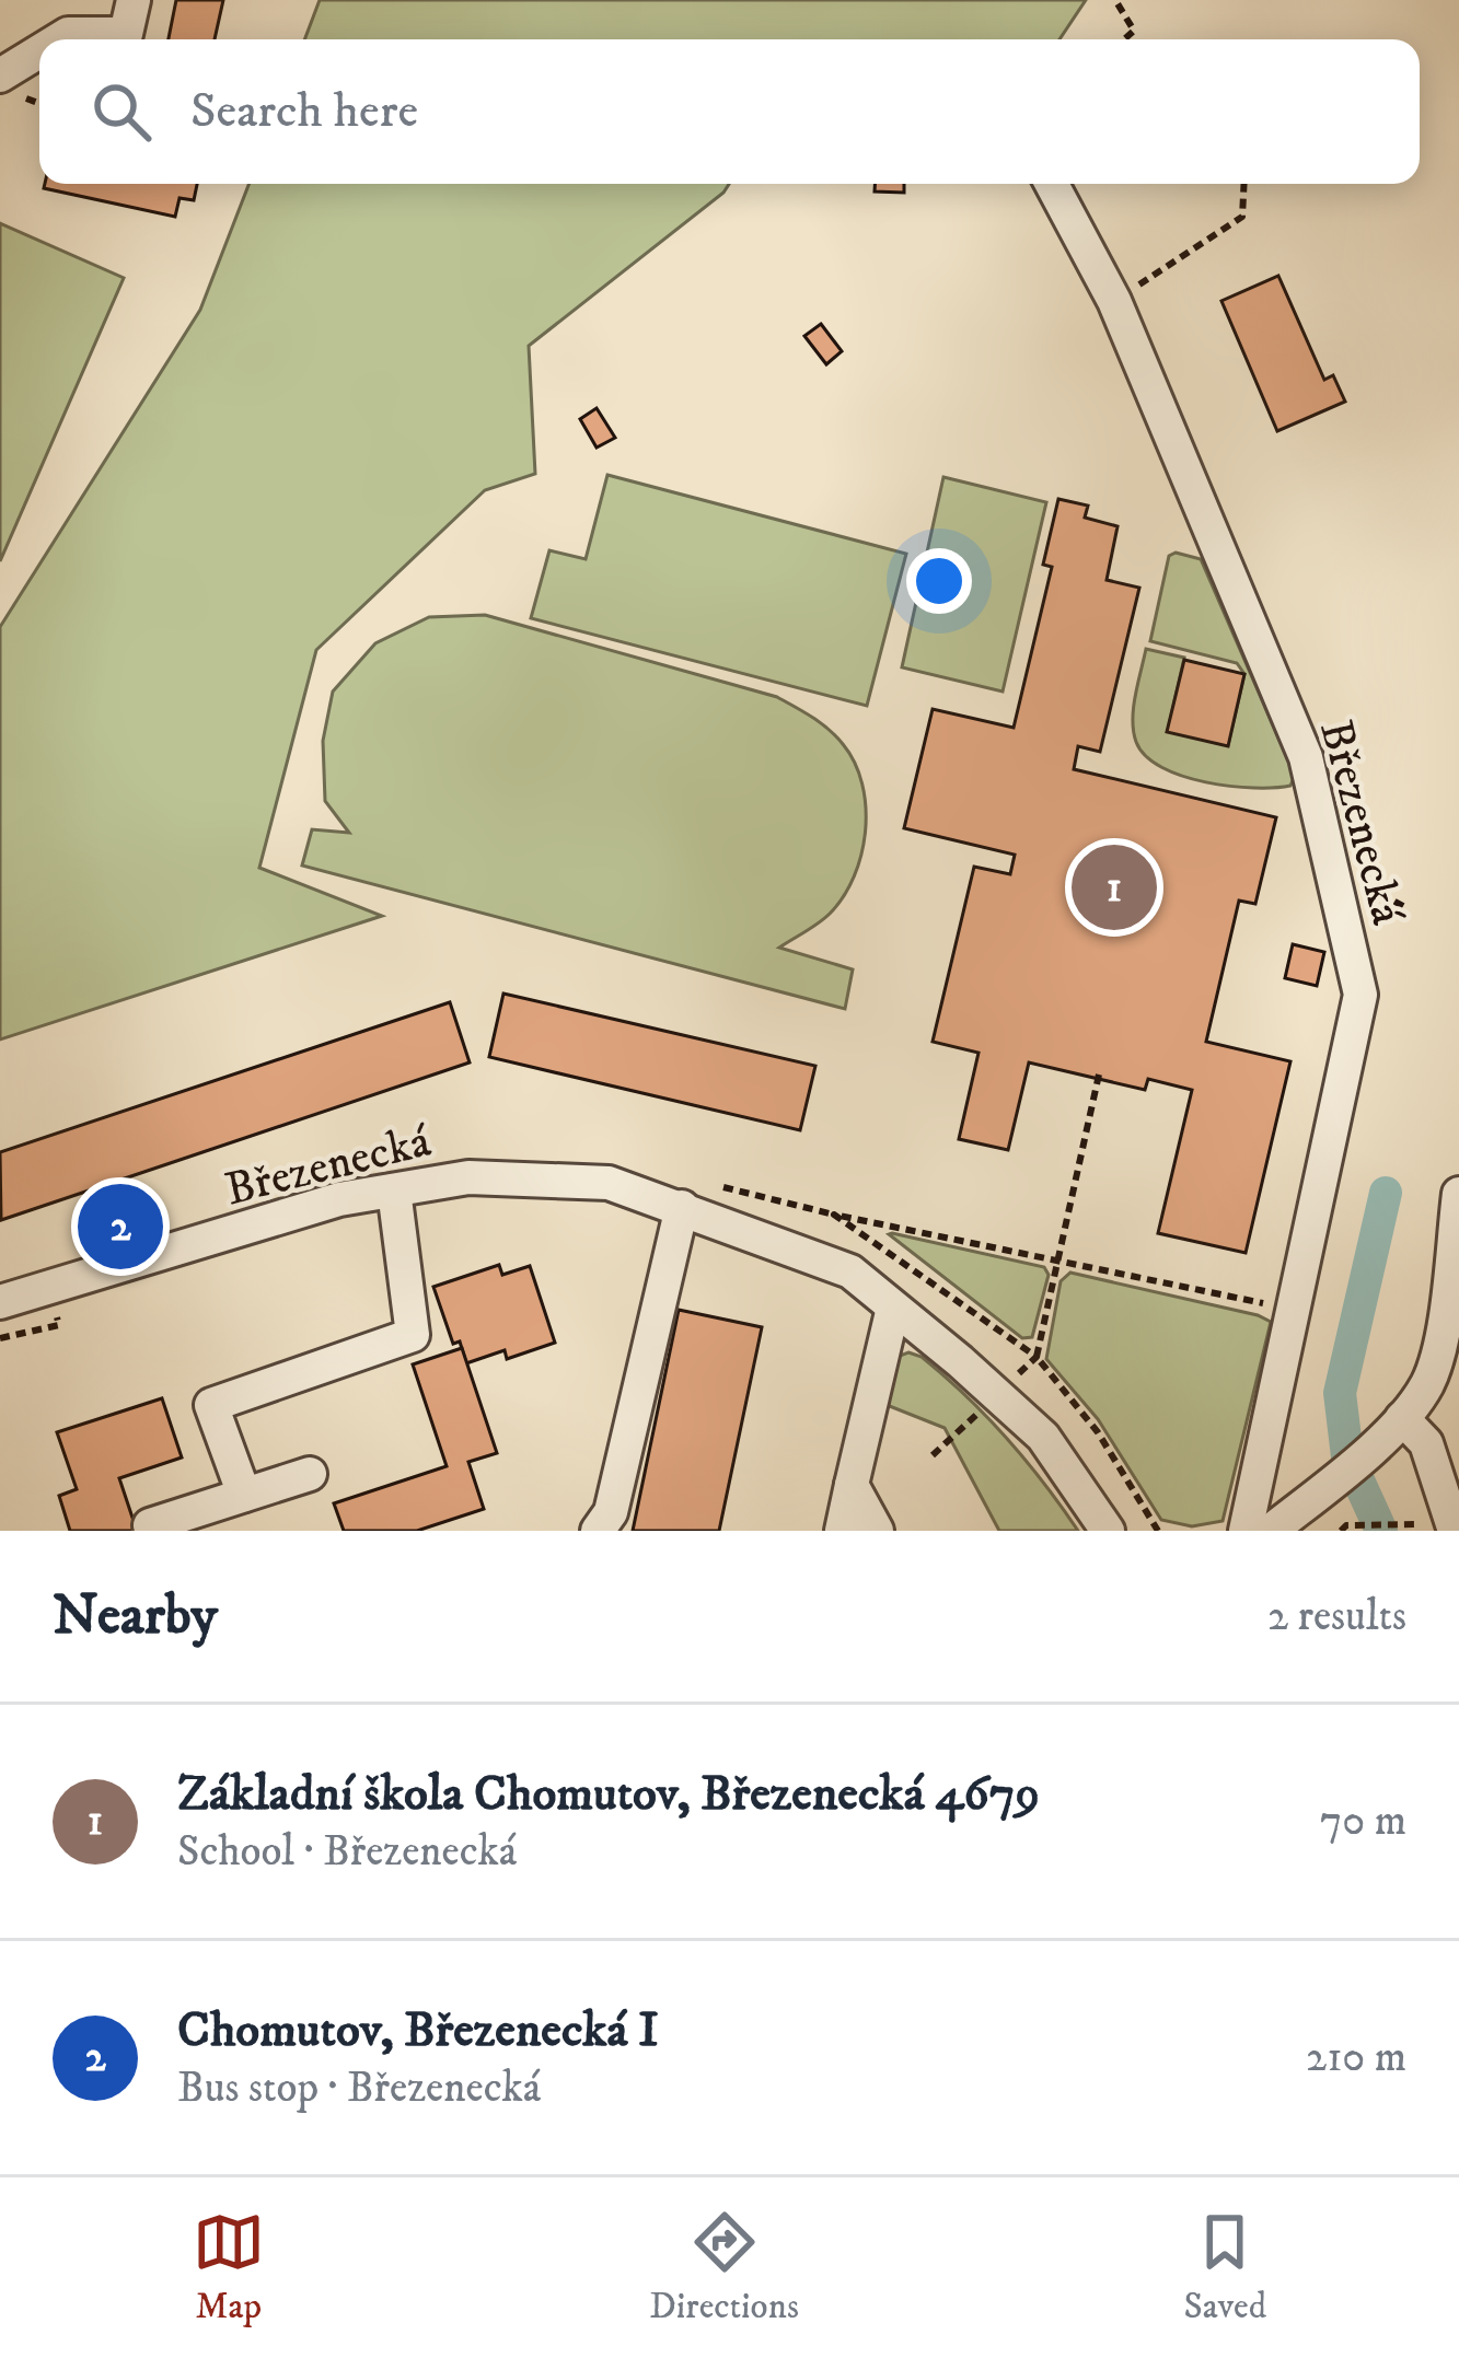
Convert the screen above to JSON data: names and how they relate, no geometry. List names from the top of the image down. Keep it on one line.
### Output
{"streets":{"street":["Březenecká"]},"page":{"search":"Search here","pins":["1","2"],"heading":["Nearby","2 results"],"list":[{"mark":"1","name":"Základní škola Chomutov, Březenecká 4679","note":"School · Březenecká","value":"70 m"},{"mark":"2","name":"Chomutov, Březenecká I","note":"Bus stop · Březenecká","value":"210 m"}],"nav":["Map","Directions","Saved"]}}
